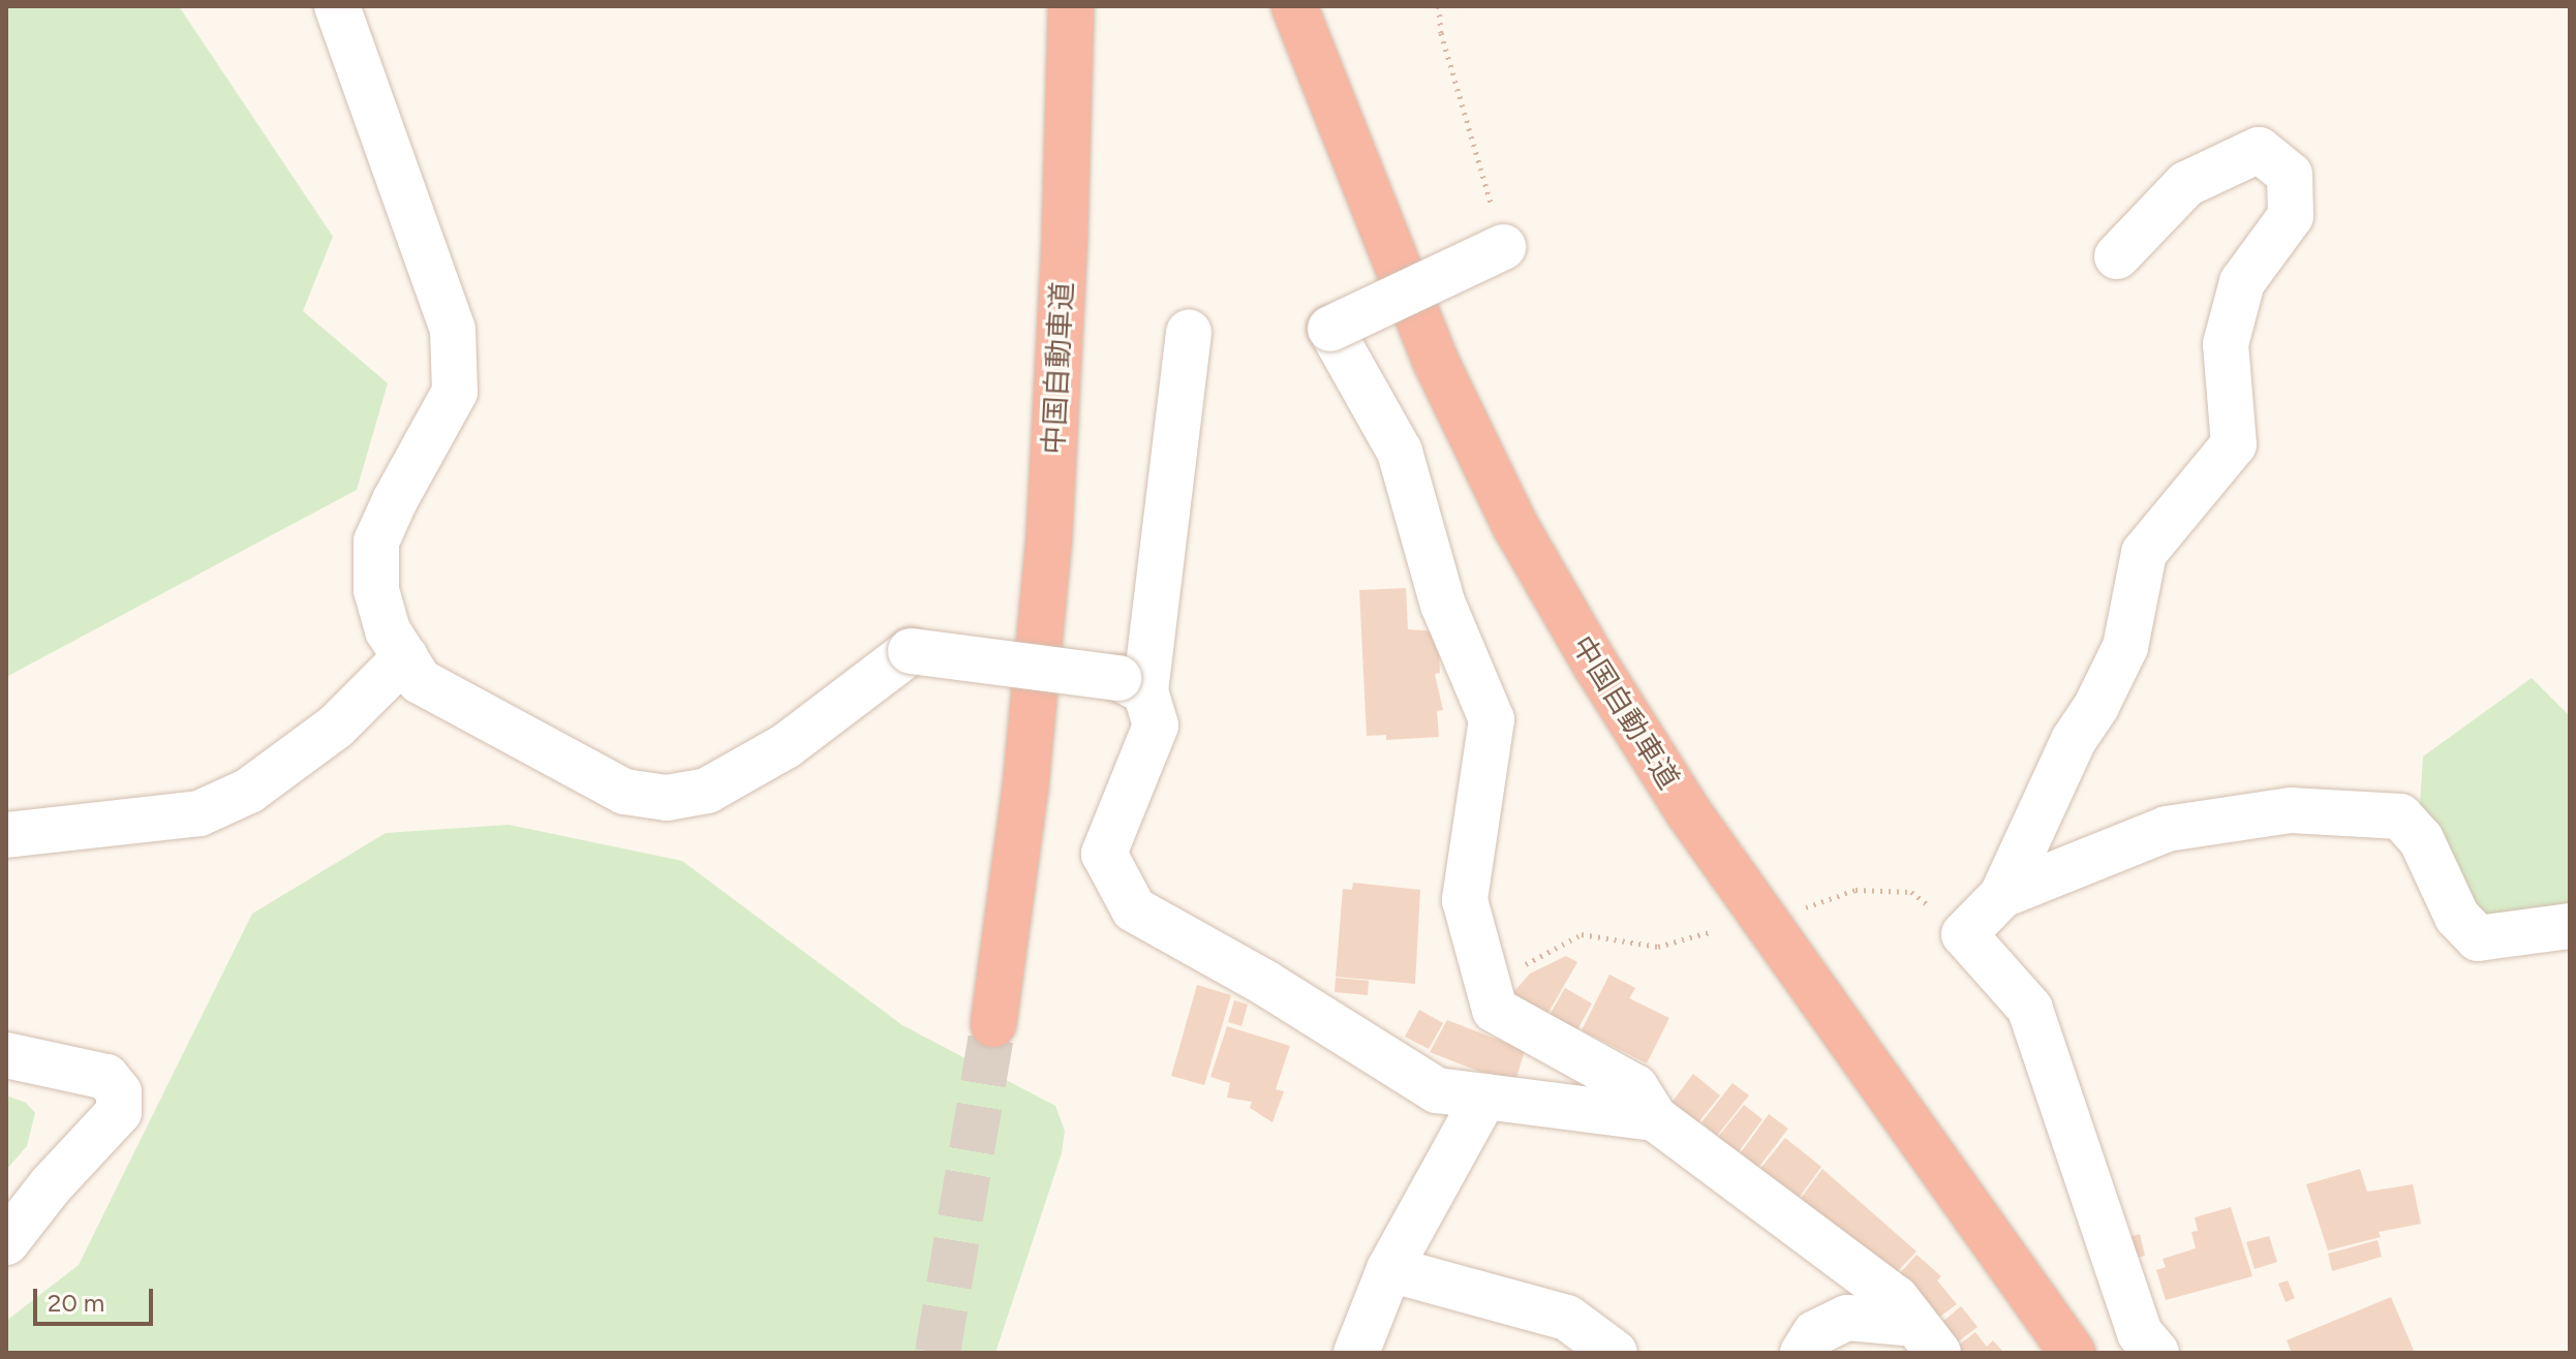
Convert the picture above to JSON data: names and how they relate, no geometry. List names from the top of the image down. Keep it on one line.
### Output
{"streets":{"highway":["中国自動車道"]},"scale_bar":"20 m"}
